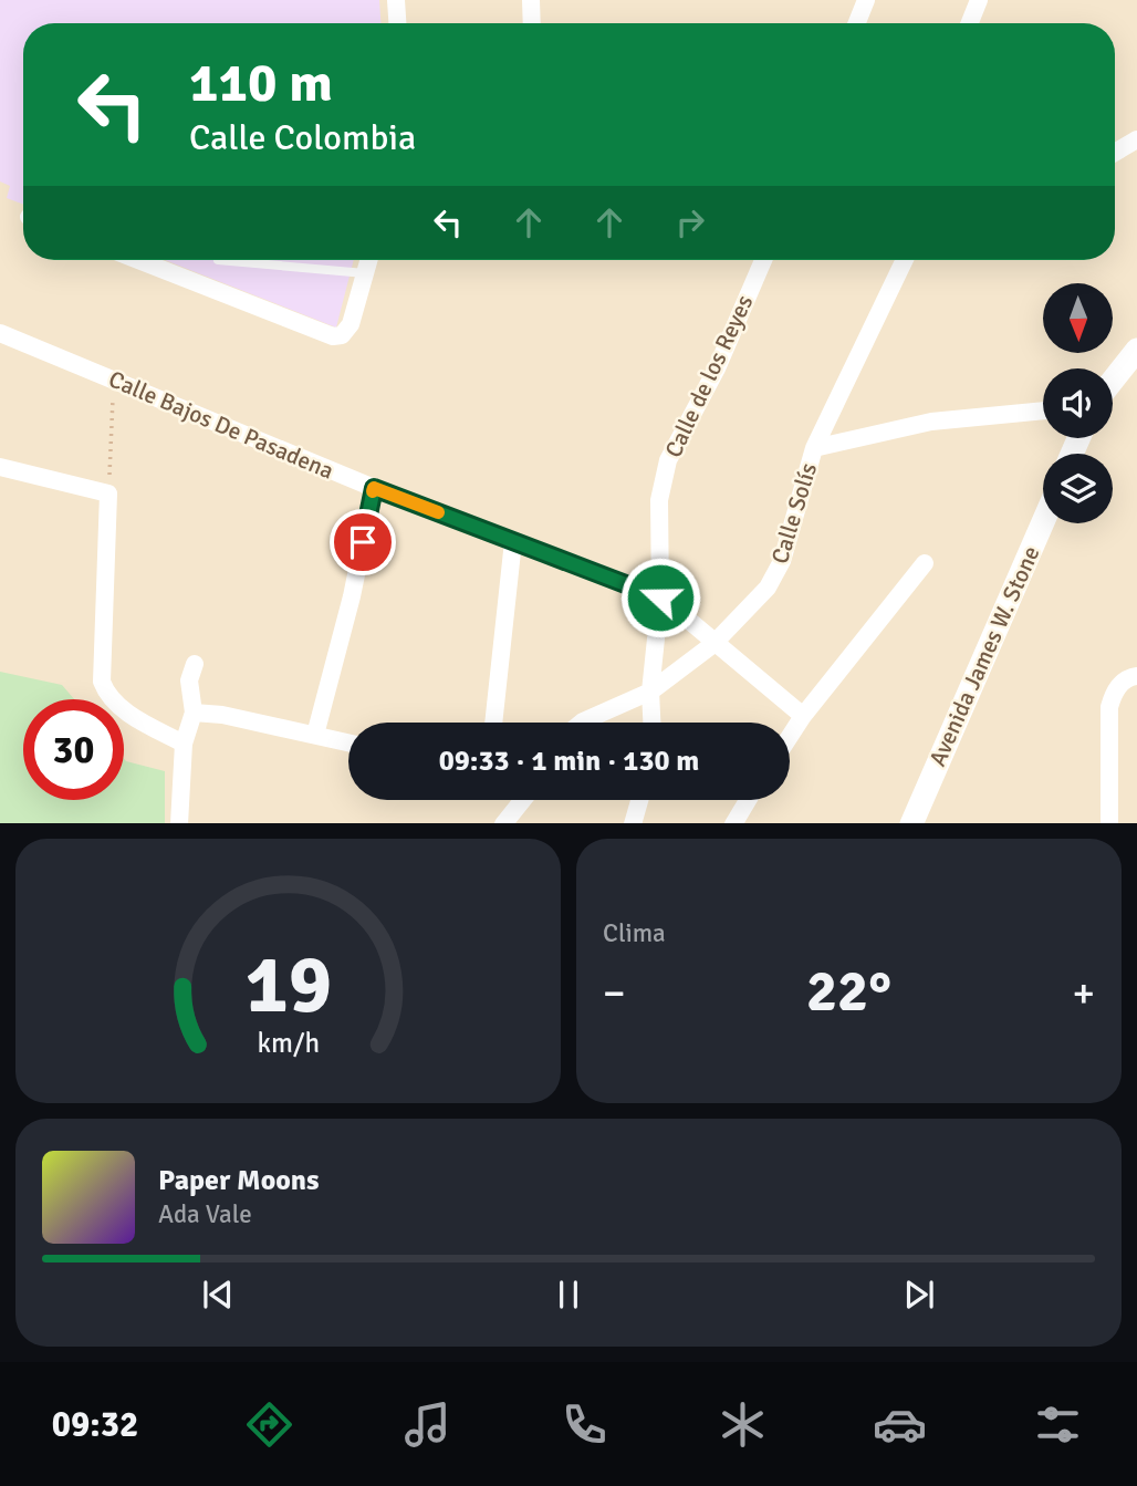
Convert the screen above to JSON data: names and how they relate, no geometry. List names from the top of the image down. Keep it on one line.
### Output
{"streets":{"main road":["Avenida James W. Stone"],"street":["Calle de los Reyes","Calle Bajos De Pasadena","Calle Solís"]},"crossings":[["Calle de los Reyes","Calle Bajos De Pasadena"],["Calle de los Reyes","Calle Solís"],["Calle Bajos De Pasadena","Calle Solís"]],"north":"bottom","page":{"turn":["110 m","Calle Colombia"],"limit":"30","trip":"09:33 · 1 min · 130 m","tile":"Clima","heat":["−","22°","+"],"song":["Paper Moons","Ada Vale"],"tabs":"09:32","gauge":["19","km/h"]}}
